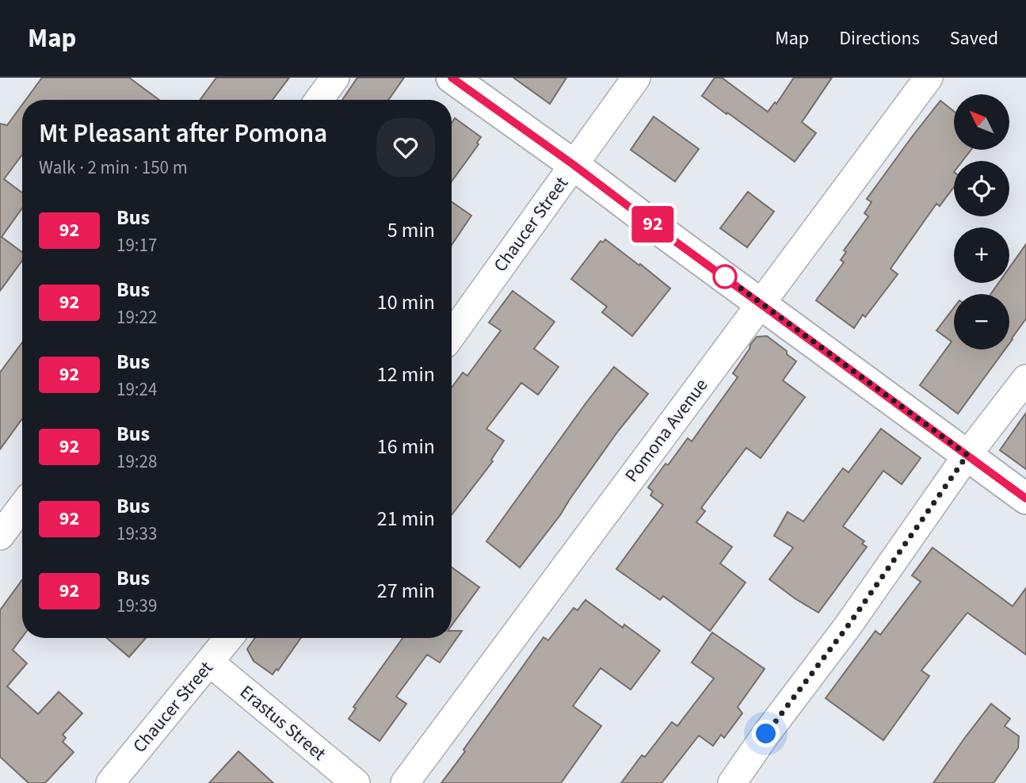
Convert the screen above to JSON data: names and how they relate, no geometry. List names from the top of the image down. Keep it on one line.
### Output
{"streets":{"street":["Chaucer Street","Pomona Avenue","Erastus Street"]},"crossings":[["Chaucer Street","Erastus Street"]],"lines":["bus line 92"],"north":"top left","page":{"header":"Map","nav":["Map","Directions","Saved"],"on_map":"92","map_buttons":["+","−"],"heading":["Mt Pleasant after Pomona","Walk · 2 min · 150 m"],"list":[{"mark":"92","name":"Bus","note":"19:17","value":"5 min"},{"mark":"92","name":"Bus","note":"19:22","value":"10 min"},{"mark":"92","name":"Bus","note":"19:24","value":"12 min"},{"mark":"92","name":"Bus","note":"19:28","value":"16 min"},{"mark":"92","name":"Bus","note":"19:33","value":"21 min"},{"mark":"92","name":"Bus","note":"19:39","value":"27 min"}]}}
